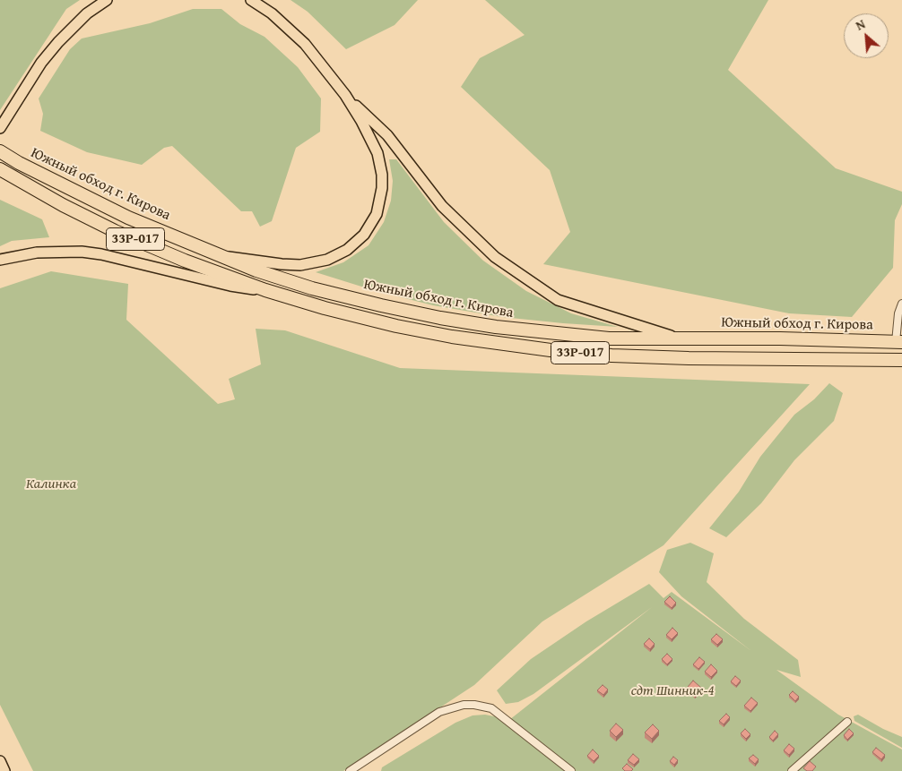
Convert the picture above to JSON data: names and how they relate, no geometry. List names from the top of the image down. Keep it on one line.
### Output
{"streets":{"highway":["Южный обход г. Кирова","33Р-017"]},"parks":["Калинка","сдт Шинник-4"],"north":"top left"}
